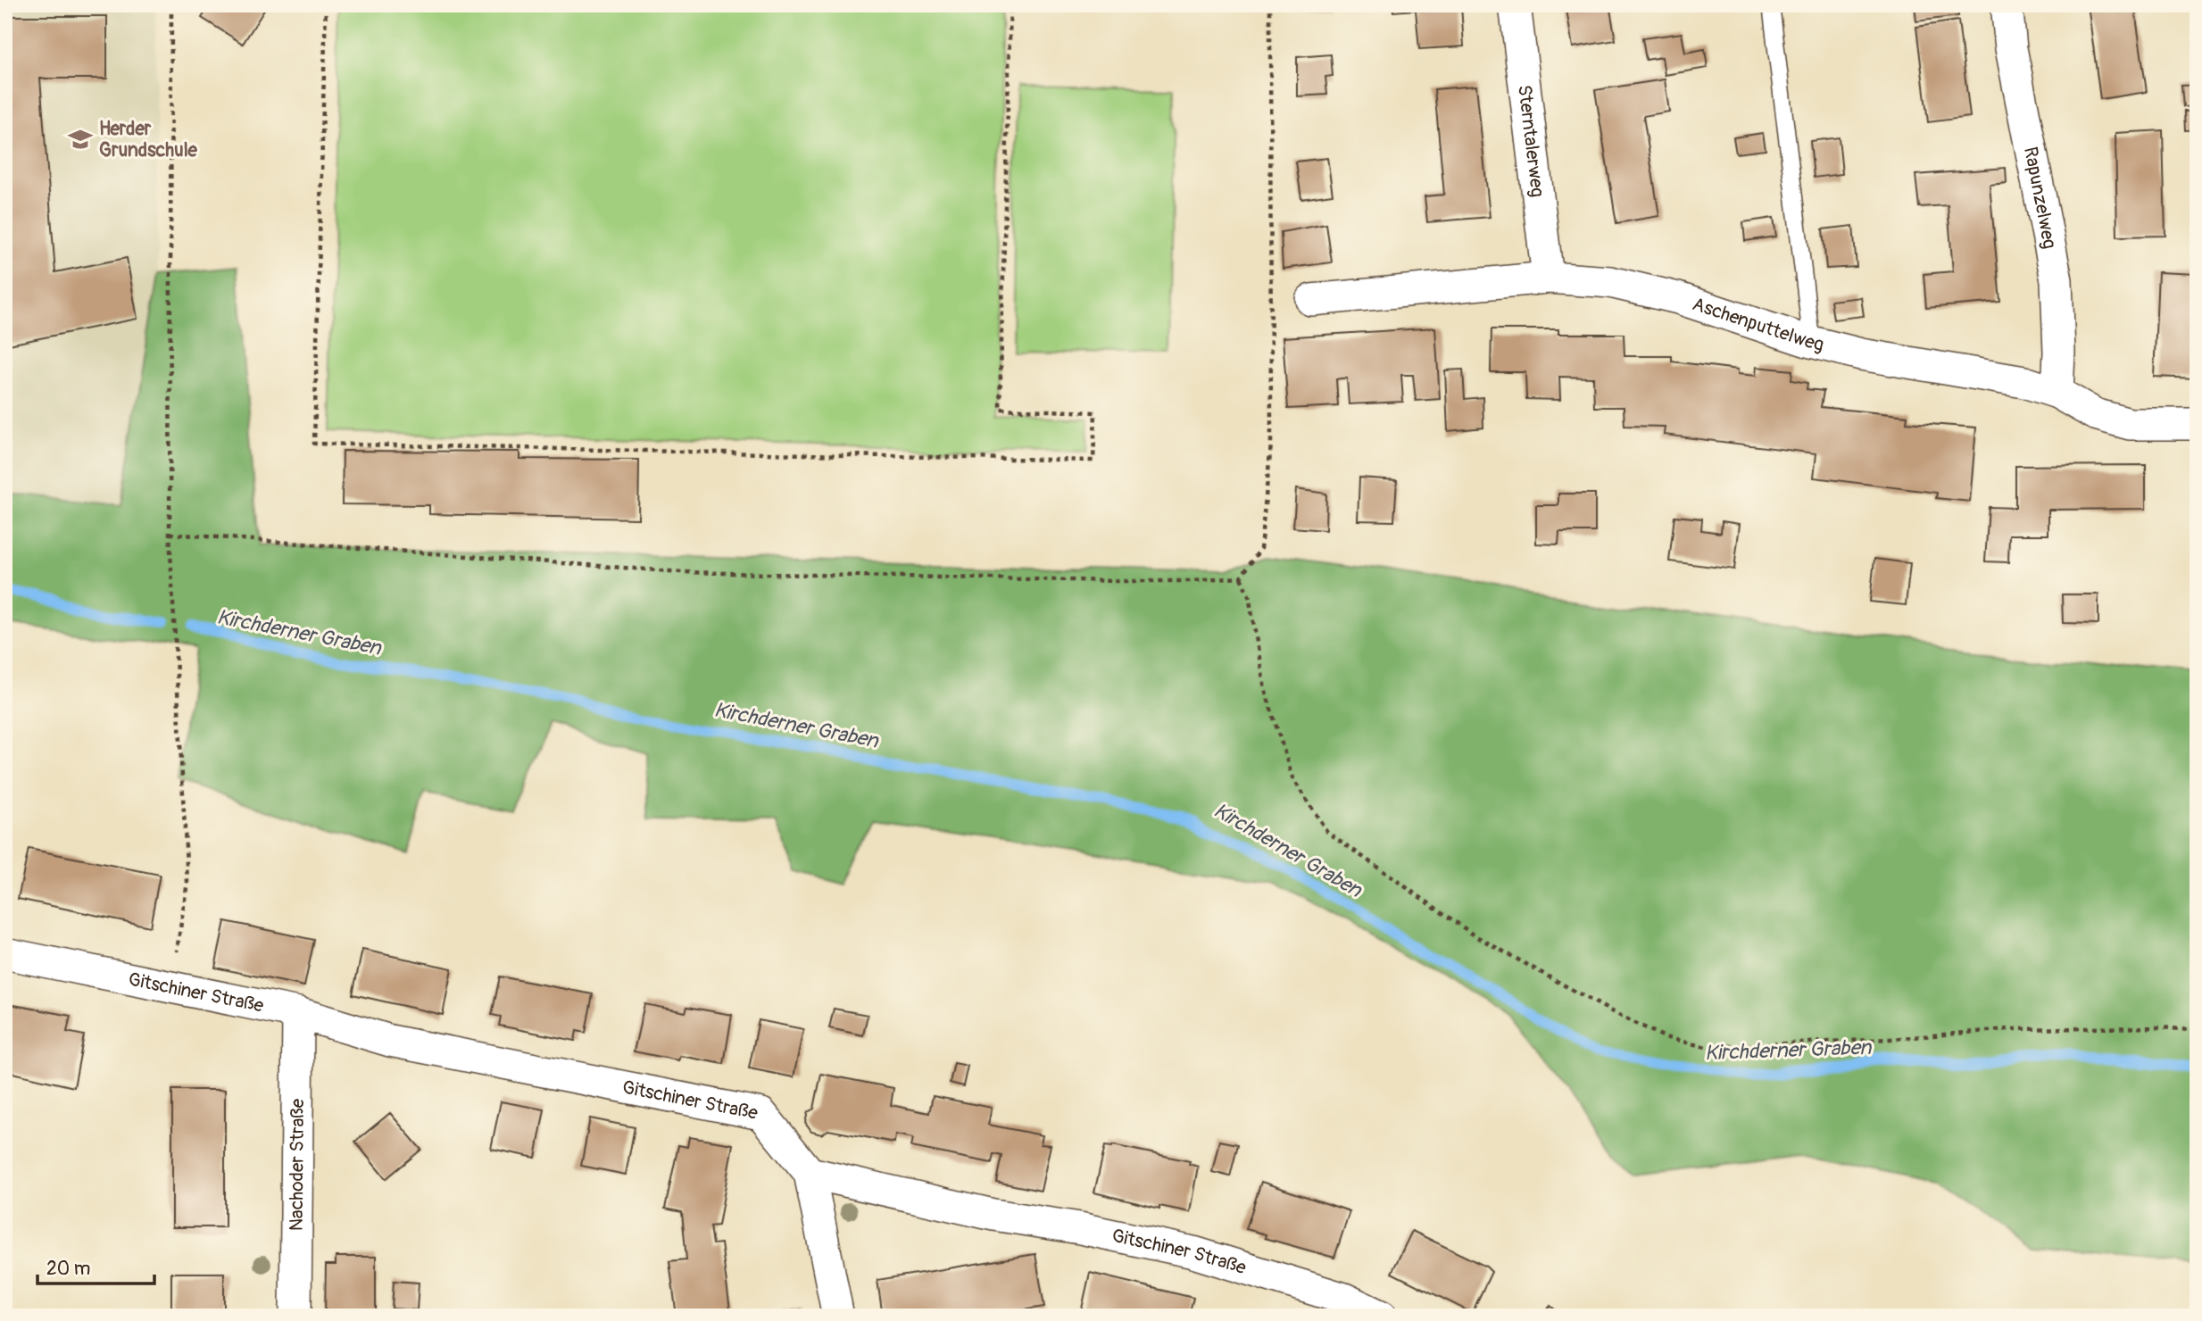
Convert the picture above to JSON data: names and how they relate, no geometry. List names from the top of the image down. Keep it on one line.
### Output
{"streets":{"street":["Sterntalerweg","Rapunzelweg","Aschenputtelweg","Gitschiner Straße","Nachoder Straße"]},"crossings":[["Sterntalerweg","Aschenputtelweg"],["Rapunzelweg","Aschenputtelweg"],["Gitschiner Straße","Nachoder Straße"]],"water":["Kirchderner Graben"],"places":{"school or university":["Herder Grundschule"]},"scale_bar":"20 m"}
